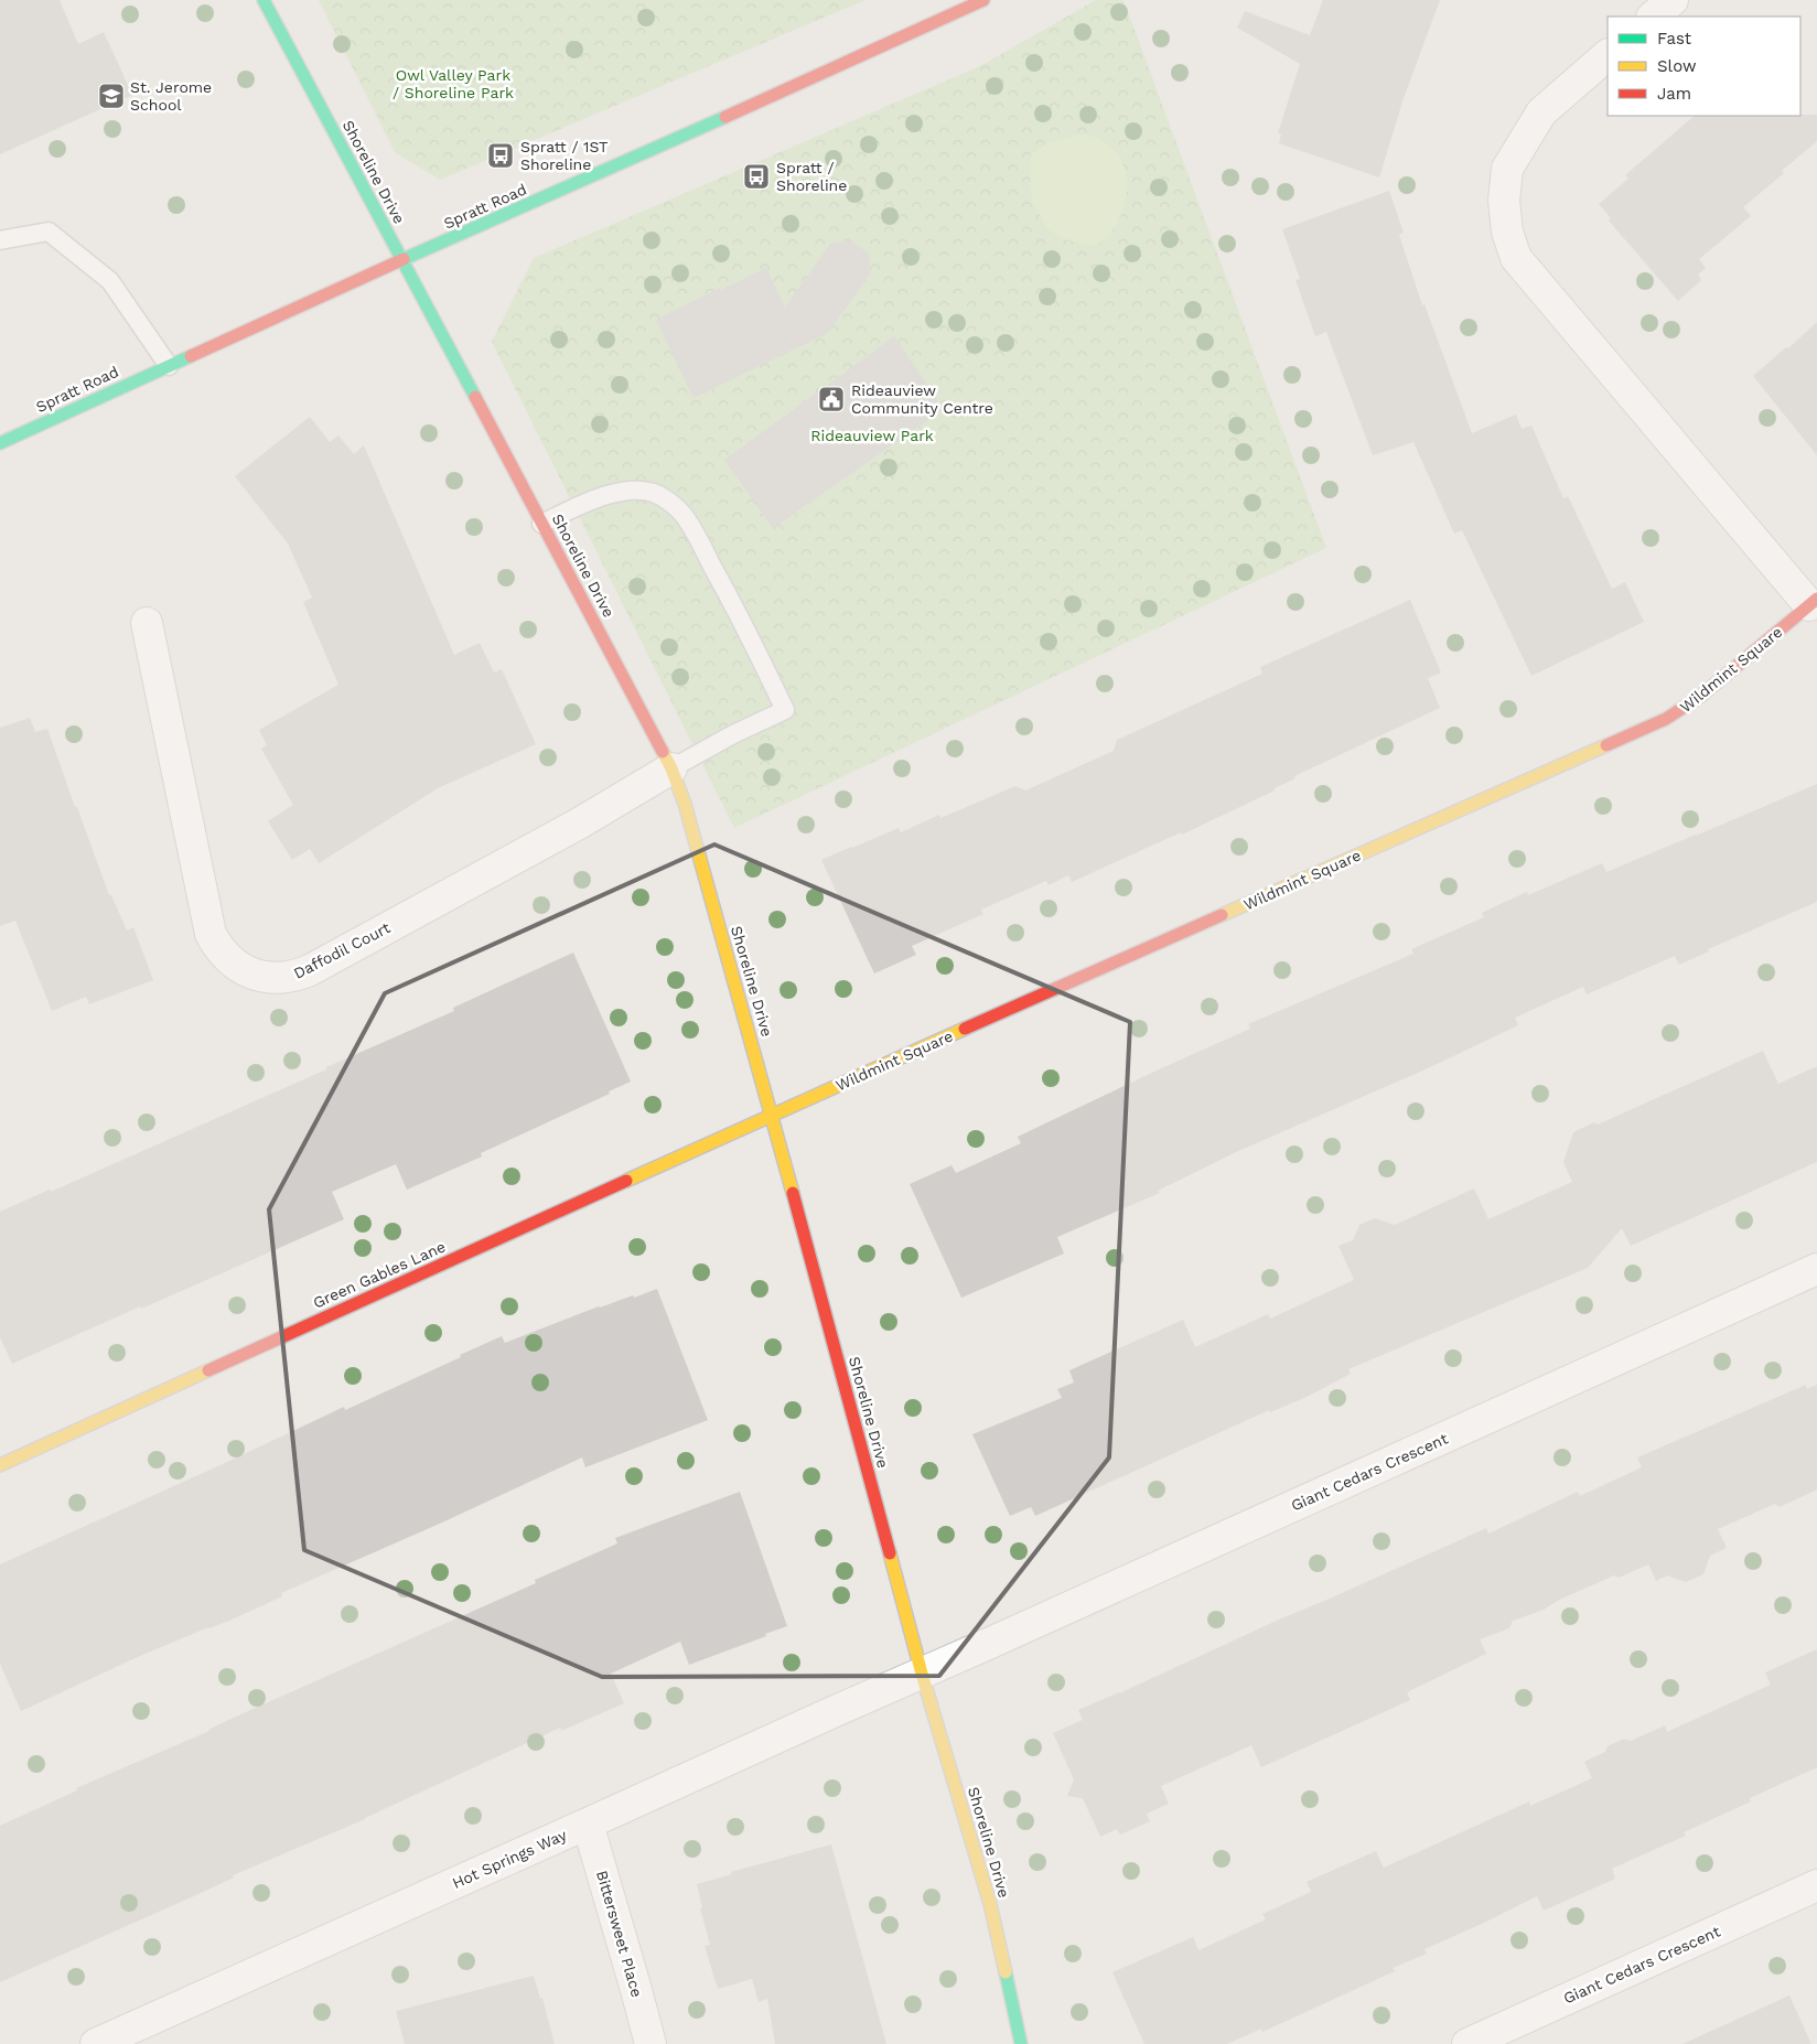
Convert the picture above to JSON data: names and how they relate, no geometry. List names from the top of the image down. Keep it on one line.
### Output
{"streets":{"street":["Shoreline Drive","Spratt Road","Wildmint Square","Daffodil Court","Green Gables Lane","Giant Cedars Crescent","Hot Springs Way","Bittersweet Place"]},"crossings":[["Shoreline Drive","Spratt Road"],["Shoreline Drive","Wildmint Square"],["Shoreline Drive","Daffodil Court"],["Shoreline Drive","Green Gables Lane"],["Shoreline Drive","Giant Cedars Crescent"],["Shoreline Drive","Hot Springs Way"],["Wildmint Square","Green Gables Lane"],["Giant Cedars Crescent","Hot Springs Way"],["Hot Springs Way","Bittersweet Place"]],"parks":["Owl Valley Park / Shoreline Park","Rideauview Park"],"places":{"school or university":["St. Jerome School"],"bus stop":["Spratt / 1ST Shoreline","Spratt / Shoreline"],"public building":["Rideauview Community Centre"]},"legend":["Fast","Slow","Jam"]}
